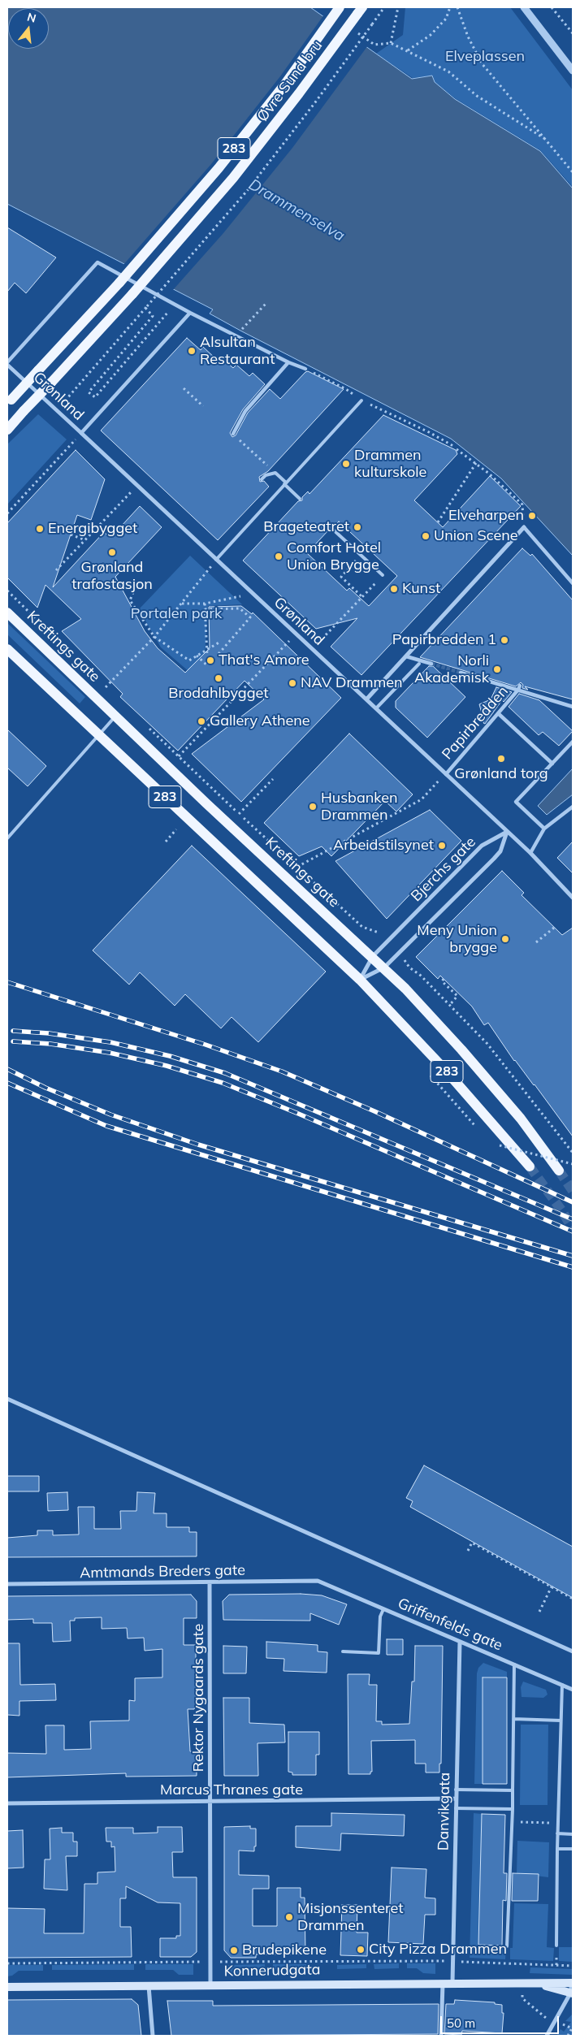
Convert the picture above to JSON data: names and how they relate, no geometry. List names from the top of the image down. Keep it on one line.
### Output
{"streets":{"main road":["Øvre Sund bru","283","Kreftings gate","Konnerudgata"],"street":["Grønland","Papirbredden","Bjerchs gate","Amtmands Breders gate","Griffenfelds gate","Rektor Nygaards gate","Marcus Thranes gate","Danvikgata"]},"crossings":[["283","Bjerchs gate"],["Grønland","Papirbredden"],["Grønland","Bjerchs gate"],["Kreftings gate","Bjerchs gate"],["Amtmands Breders gate","Griffenfelds gate"],["Amtmands Breders gate","Rektor Nygaards gate"],["Griffenfelds gate","Danvikgata"],["Rektor Nygaards gate","Marcus Thranes gate"],["Rektor Nygaards gate","Konnerudgata"],["Marcus Thranes gate","Danvikgata"],["Danvikgata","Konnerudgata"]],"water":["Drammenselva"],"parks":["Elveplassen","Portalen park"],"places":["Alsultan Restaurant","Drammen kulturskole","Elveharpen","Brageteatret","Energibygget","Union Scene","Grønland trafostasjon","Comfort Hotel Union Brygge","Kunst","Papirbredden 1","That's Amore","Norli Akademisk","Brodahlbygget","NAV Drammen","Gallery Athene","Grønland torg","Husbanken Drammen","Arbeidstilsynet","Meny Union brygge","Misjonssenteret Drammen","City Pizza Drammen","Brudepikene"],"scale_bar":"50 m","north":"top"}
